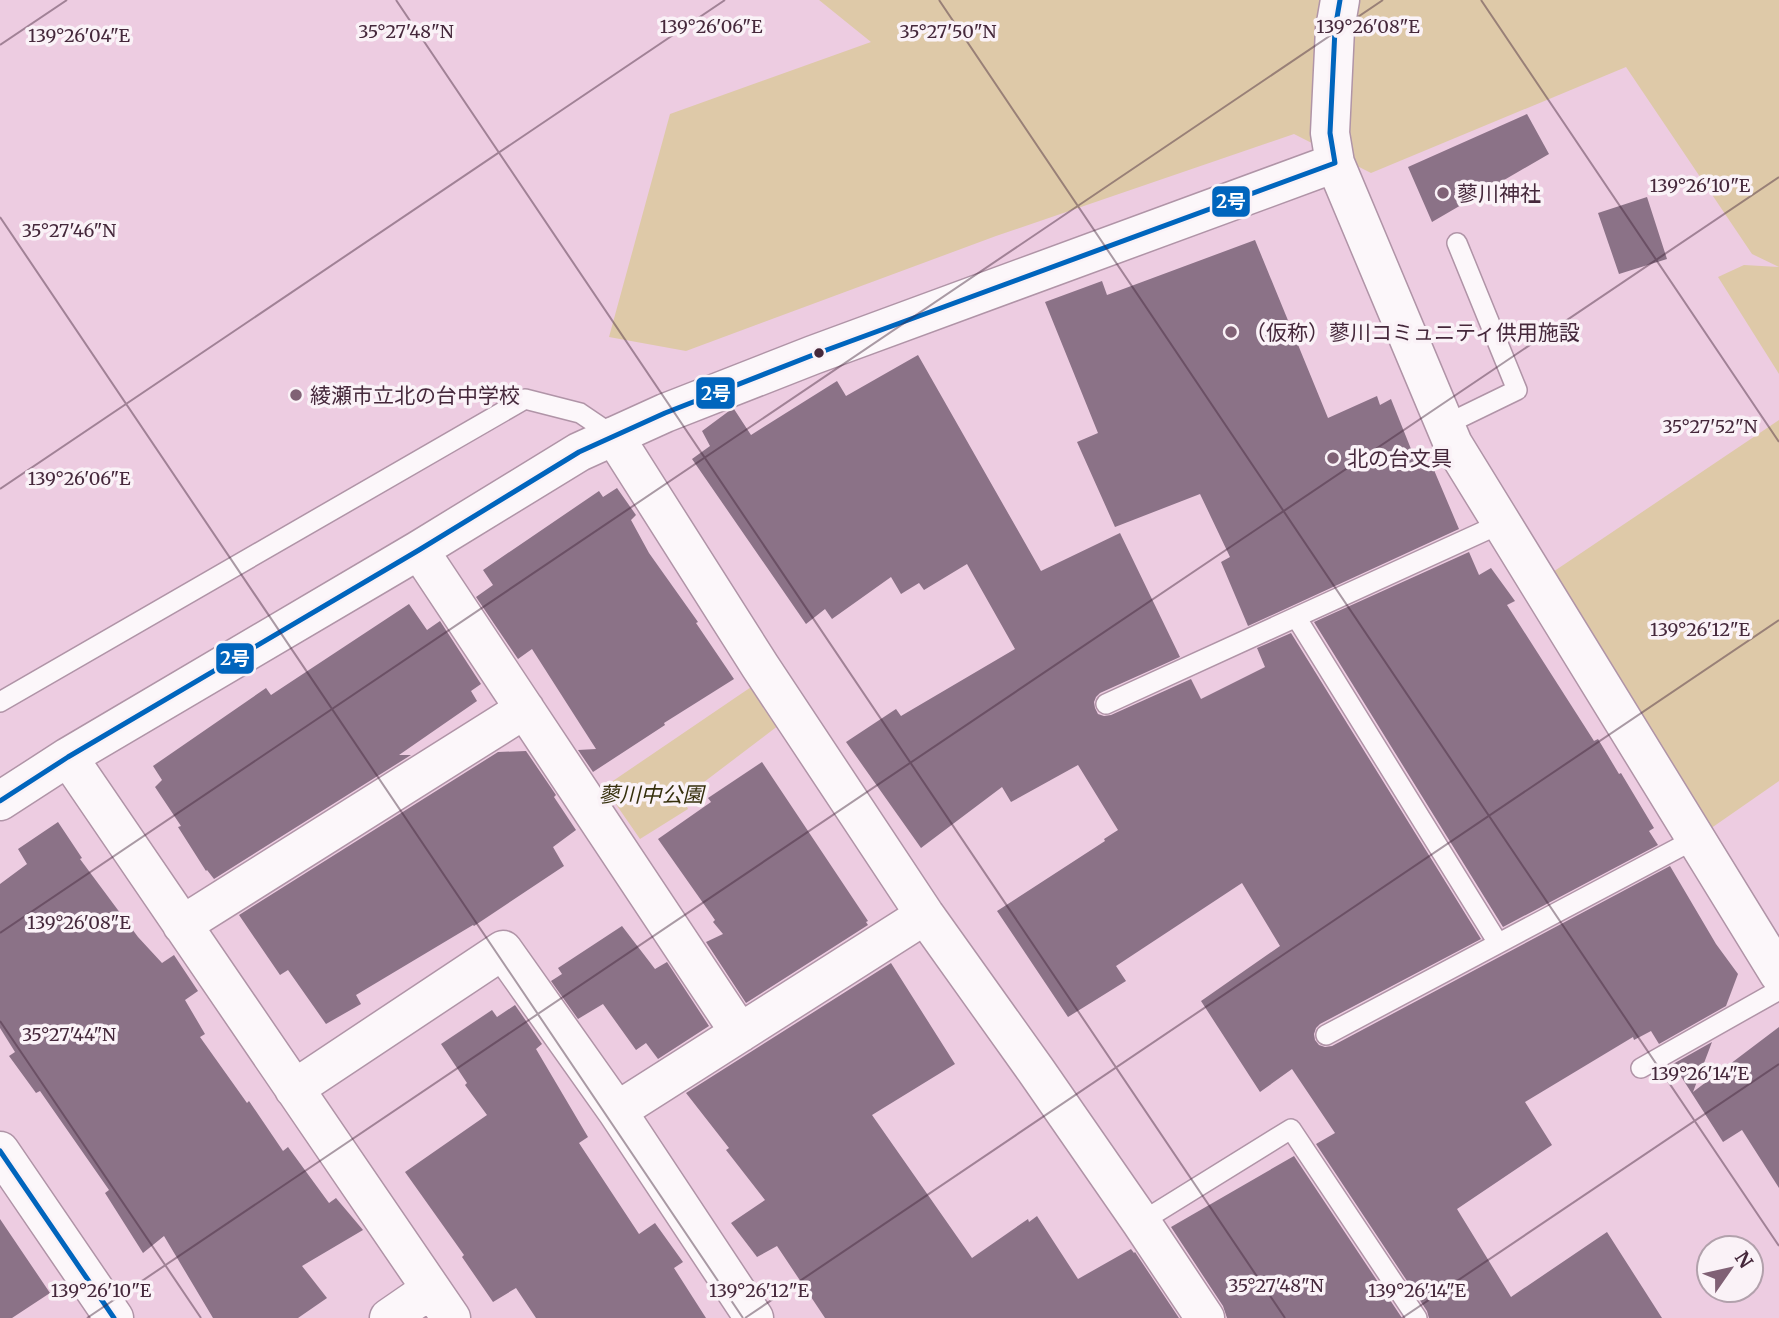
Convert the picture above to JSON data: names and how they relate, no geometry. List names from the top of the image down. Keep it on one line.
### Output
{"parks":["蓼川中公園"],"places":["蓼川神社","（仮称）蓼川コミュニティ供用施設","綾瀬市立北の台中学校","北の台文具"],"lines":["transit line 2号"],"north":"top right","coordinates":["139°26'06\"E","139°26'08\"E","35°27'48\"N","35°27'50\"N","139°26'04\"E","139°26'10\"E","35°27'46\"N","35°27'52\"N","139°26'12\"E","35°27'44\"N","139°26'14\"E"]}
